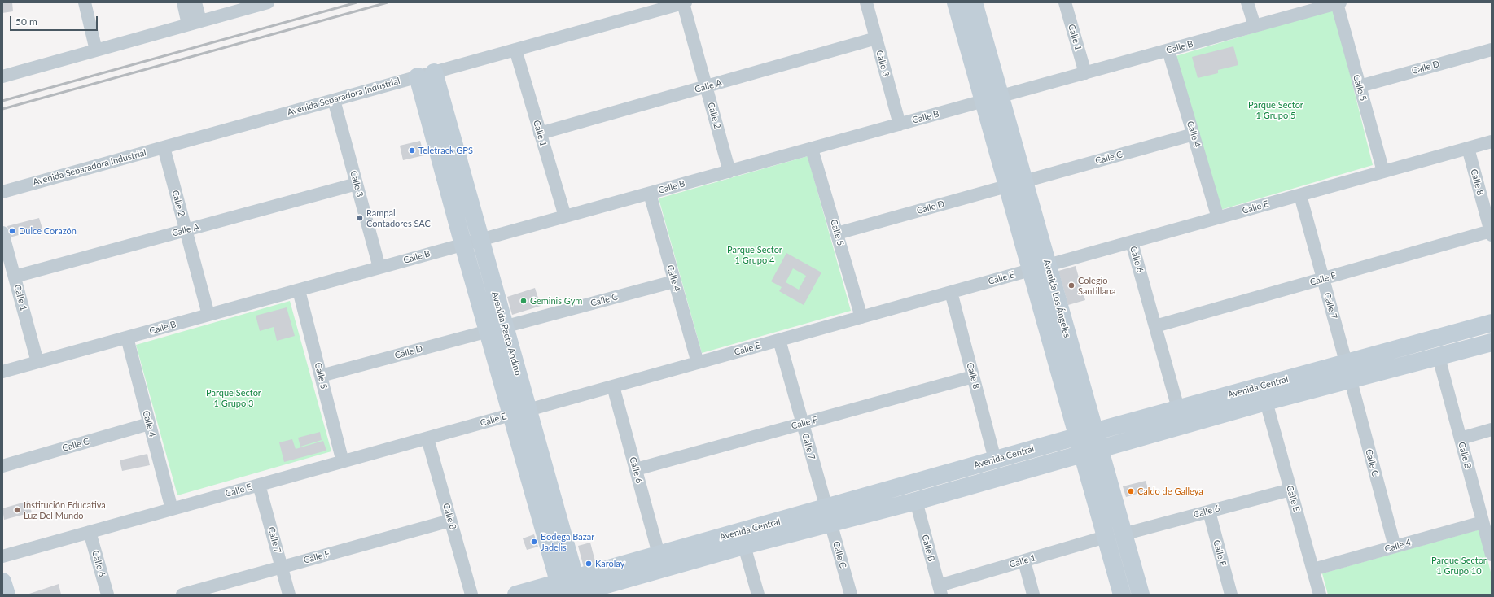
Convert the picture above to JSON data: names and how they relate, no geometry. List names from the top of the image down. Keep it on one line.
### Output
{"streets":{"street":["Calle 1","Calle B","Calle 3","Calle D","Calle A","Calle 5","Avenida Separadora Industrial","Calle 2","Calle 4","Calle C","Calle 8","Calle E","Calle 6","Calle F","Avenida Los Ángeles","Calle 7","Avenida Pacto Andino","Avenida Central"]},"crossings":[["Calle 1","Calle B"],["Calle 1","Calle A"],["Calle 1","Avenida Separadora Industrial"],["Calle 1","Avenida Los Ángeles"],["Calle B","Calle 3"],["Calle B","Calle 5"],["Calle B","Calle 2"],["Calle B","Calle 4"],["Calle B","Avenida Los Ángeles"],["Calle B","Avenida Pacto Andino"],["Calle B","Avenida Central"],["Calle 3","Calle A"],["Calle 3","Avenida Separadora Industrial"],["Calle D","Calle 5"],["Calle D","Calle C"],["Calle D","Avenida Los Ángeles"],["Calle D","Avenida Pacto Andino"],["Calle A","Calle 2"],["Calle 5","Calle E"],["Avenida Separadora Industrial","Calle 2"],["Avenida Separadora Industrial","Avenida Pacto Andino"],["Calle 4","Calle C"],["Calle 4","Calle E"],["Calle C","Avenida Los Ángeles"],["Calle C","Calle 7"],["Calle C","Avenida Pacto Andino"],["Calle C","Avenida Central"],["Calle 8","Calle E"],["Calle 8","Calle F"],["Calle 8","Avenida Central"],["Calle E","Calle 6"],["Calle E","Avenida Los Ángeles"],["Calle E","Calle 7"],["Calle E","Avenida Pacto Andino"],["Calle E","Avenida Central"],["Calle 6","Calle F"],["Calle 6","Avenida Los Ángeles"],["Calle 6","Avenida Central"],["Calle F","Calle 7"],["Avenida Los Ángeles","Avenida Central"],["Calle 7","Avenida Central"],["Avenida Pacto Andino","Avenida Central"]],"parks":["Parque Sector 1 Grupo 5","Parque Sector 1 Grupo 4","Parque Sector 1 Grupo 3","Parque Sector 1 Grupo 10"],"places":["Teletrack GPS","Rampal Contadores SAC","Dulce Corazón","Colegio Santillana","Geminis Gym","Caldo de Galleya","Institución Educativa Luz Del Mundo","Bodega Bazar Jadelis","Karolay"],"scale_bar":"50 m"}
